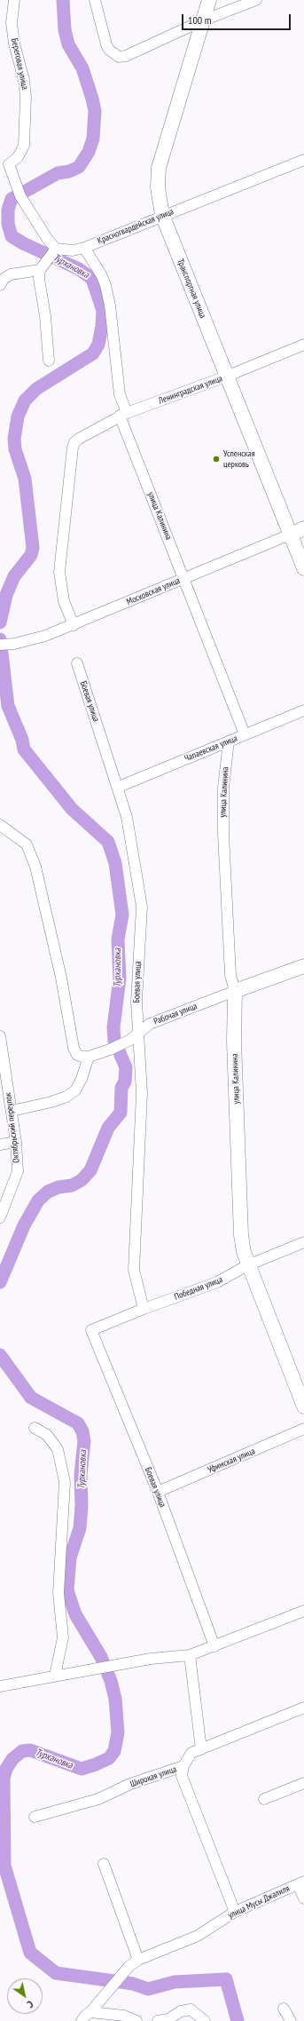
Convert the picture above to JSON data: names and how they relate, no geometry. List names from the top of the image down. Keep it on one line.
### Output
{"streets":{"main road":["Транспортная улица","улица Калинина","Московская улица","Рабочая улица"],"street":["Береговая улица","Красногвардейская улица","Ленинградская улица","Боевая улица","Чапаевская улица","Октябрьский переулок","Победная улица","Уфимская улица","Широкая улица","улица Мусы Джалиля"]},"crossings":[["Красногвардейская улица","Транспортная улица"],["Красногвардейская улица","улица Калинина"],["Транспортная улица","Ленинградская улица"],["Транспортная улица","Московская улица"],["Ленинградская улица","улица Калинина"],["Ленинградская улица","Московская улица"],["улица Калинина","Московская улица"],["улица Калинина","Чапаевская улица"],["улица Калинина","Рабочая улица"],["улица Калинина","Победная улица"],["Боевая улица","Чапаевская улица"],["Боевая улица","Рабочая улица"],["Боевая улица","Победная улица"],["Боевая улица","Уфимская улица"]],"water":["Турхановка"],"places":["Успенская церковь"],"scale_bar":"100 m","north":"bottom right"}
